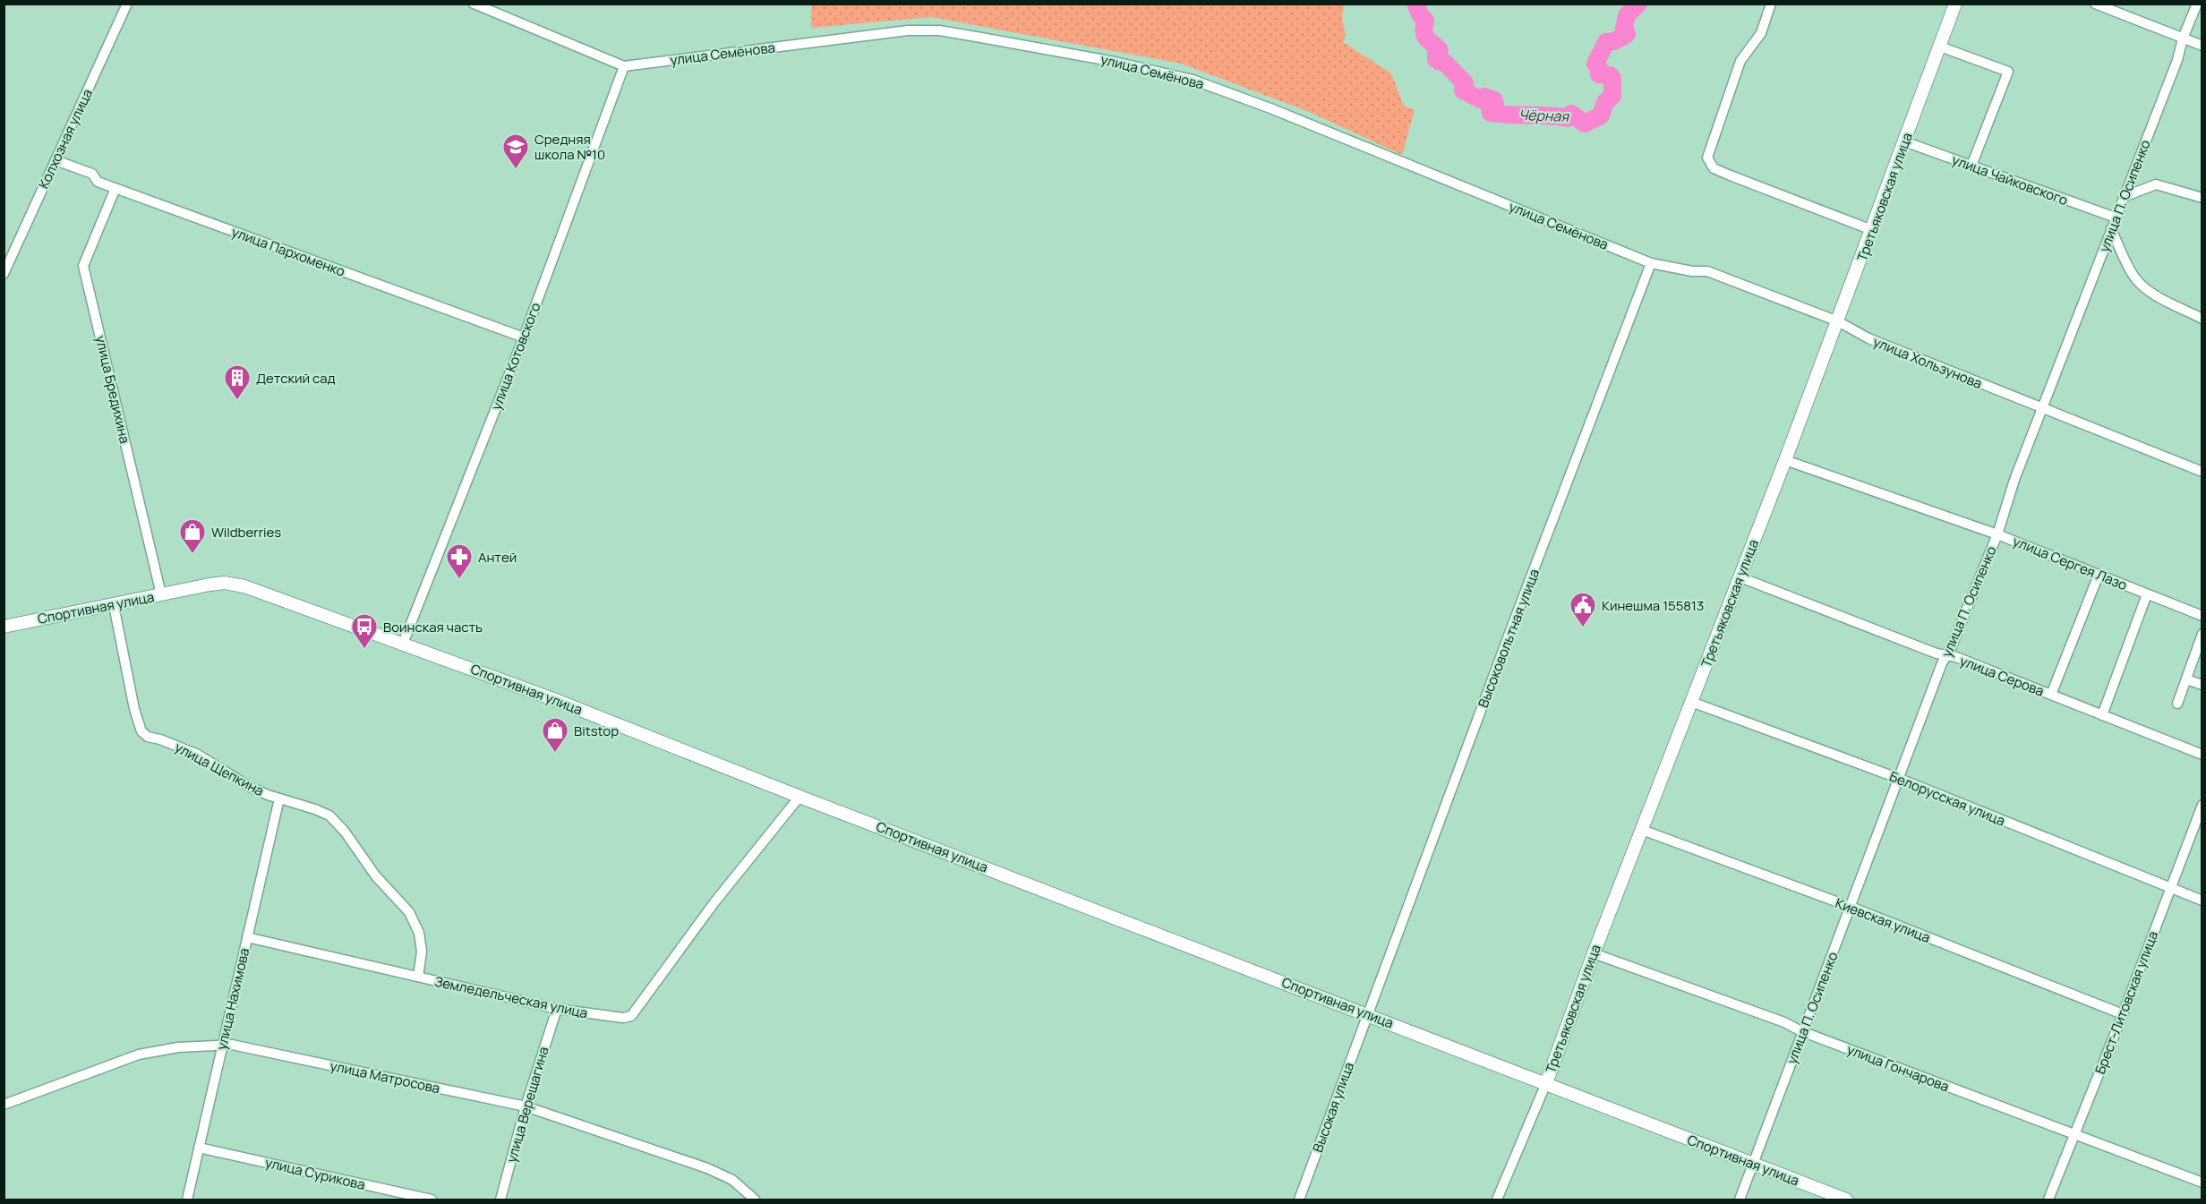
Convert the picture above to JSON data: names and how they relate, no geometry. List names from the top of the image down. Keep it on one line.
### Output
{"streets":{"street":["улица Семёнова","Колхозная улица","улица Чайковского","улица П. Осипенко","Третьяковская улица","улица Пархоменко","улица Котовского","улица Хользунова","улица Бредихина","улица Сергея Лазо","Спортивная улица","Высоковольтная улица","улица Серова","улица Щепкина","Белорусская улица","Киевская улица","Земледельческая улица","улица Нахимова","Брест-Литовская улица","улица Гончарова","улица Матросова","улица Верещагина","Высокая улица","улица Сурикова"]},"crossings":[["улица Семёнова","улица Котовского"],["улица Семёнова","улица Хользунова"],["улица Семёнова","Высоковольтная улица"],["Колхозная улица","улица Пархоменко"],["улица Чайковского","улица П. Осипенко"],["улица Чайковского","Третьяковская улица"],["улица П. Осипенко","улица Хользунова"],["улица П. Осипенко","улица Сергея Лазо"],["улица П. Осипенко","Спортивная улица"],["улица П. Осипенко","улица Серова"],["улица П. Осипенко","Белорусская улица"],["улица П. Осипенко","Киевская улица"],["улица П. Осипенко","улица Гончарова"],["Третьяковская улица","улица Хользунова"],["Третьяковская улица","улица Сергея Лазо"],["Третьяковская улица","Спортивная улица"],["Третьяковская улица","улица Серова"],["Третьяковская улица","Белорусская улица"],["Третьяковская улица","Киевская улица"],["Третьяковская улица","улица Гончарова"],["улица Пархоменко","улица Котовского"],["улица Пархоменко","улица Бредихина"],["улица Котовского","Спортивная улица"],["улица Хользунова","Высоковольтная улица"],["улица Бредихина","Спортивная улица"],["Спортивная улица","Высоковольтная улица"],["Спортивная улица","улица Щепкина"],["Спортивная улица","Земледельческая улица"],["Спортивная улица","Высокая улица"],["Высоковольтная улица","Высокая улица"],["улица Щепкина","Земледельческая улица"],["улица Щепкина","улица Нахимова"],["Белорусская улица","Брест-Литовская улица"],["Киевская улица","Брест-Литовская улица"],["Земледельческая улица","улица Нахимова"],["Земледельческая улица","улица Верещагина"],["улица Нахимова","улица Матросова"],["улица Нахимова","улица Сурикова"],["Брест-Литовская улица","улица Гончарова"],["улица Матросова","улица Верещагина"]],"water":["Чёрная"],"places":{"school or university":["Средняя школа №10"],"building":["Детский сад"],"shop":["Wildberries","Bitstop"],"pharmacy":["Антей"],"public building":["Кинешма 155813"],"bus stop":["Воинская часть"]}}
